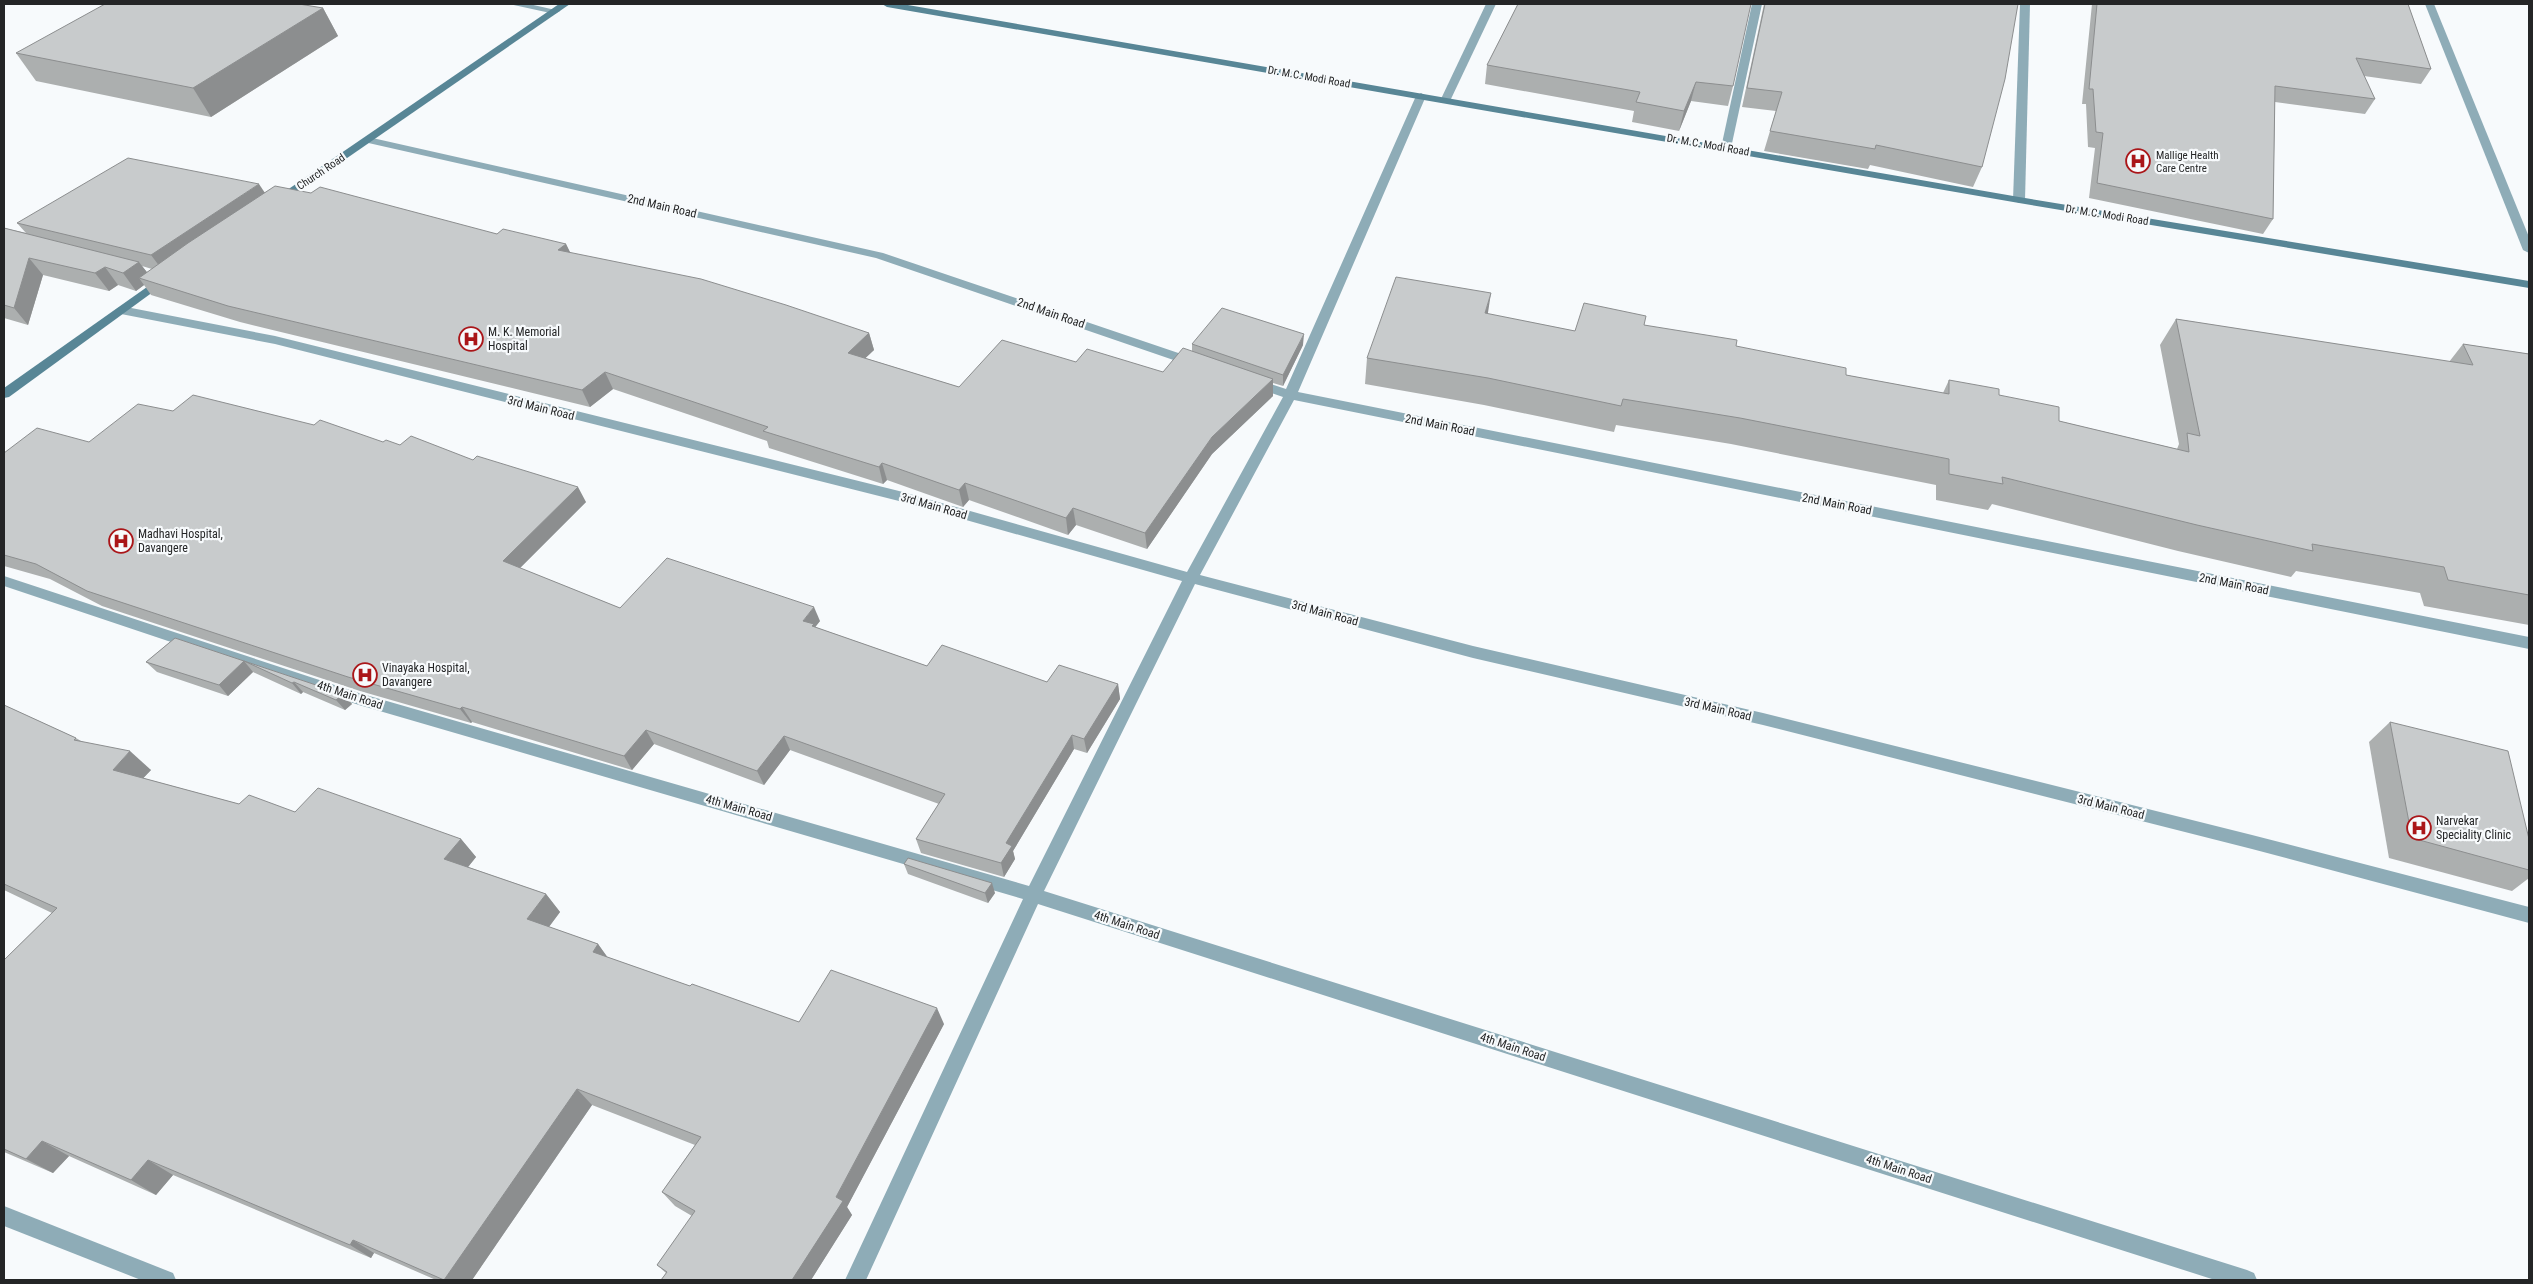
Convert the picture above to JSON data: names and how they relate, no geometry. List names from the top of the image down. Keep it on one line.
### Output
{"streets":{"street":["Dr. M.C. Modi Road","Church Road","2nd Main Road","3rd Main Road","4th Main Road"]},"crossings":[["Church Road","2nd Main Road"]],"places":{"hospital":["Mallige Health Care Centre","M. K. Memorial Hospital","Madhavi Hospital, Davangere","Vinayaka Hospital, Davangere","Narvekar Speciality Clinic"]}}
